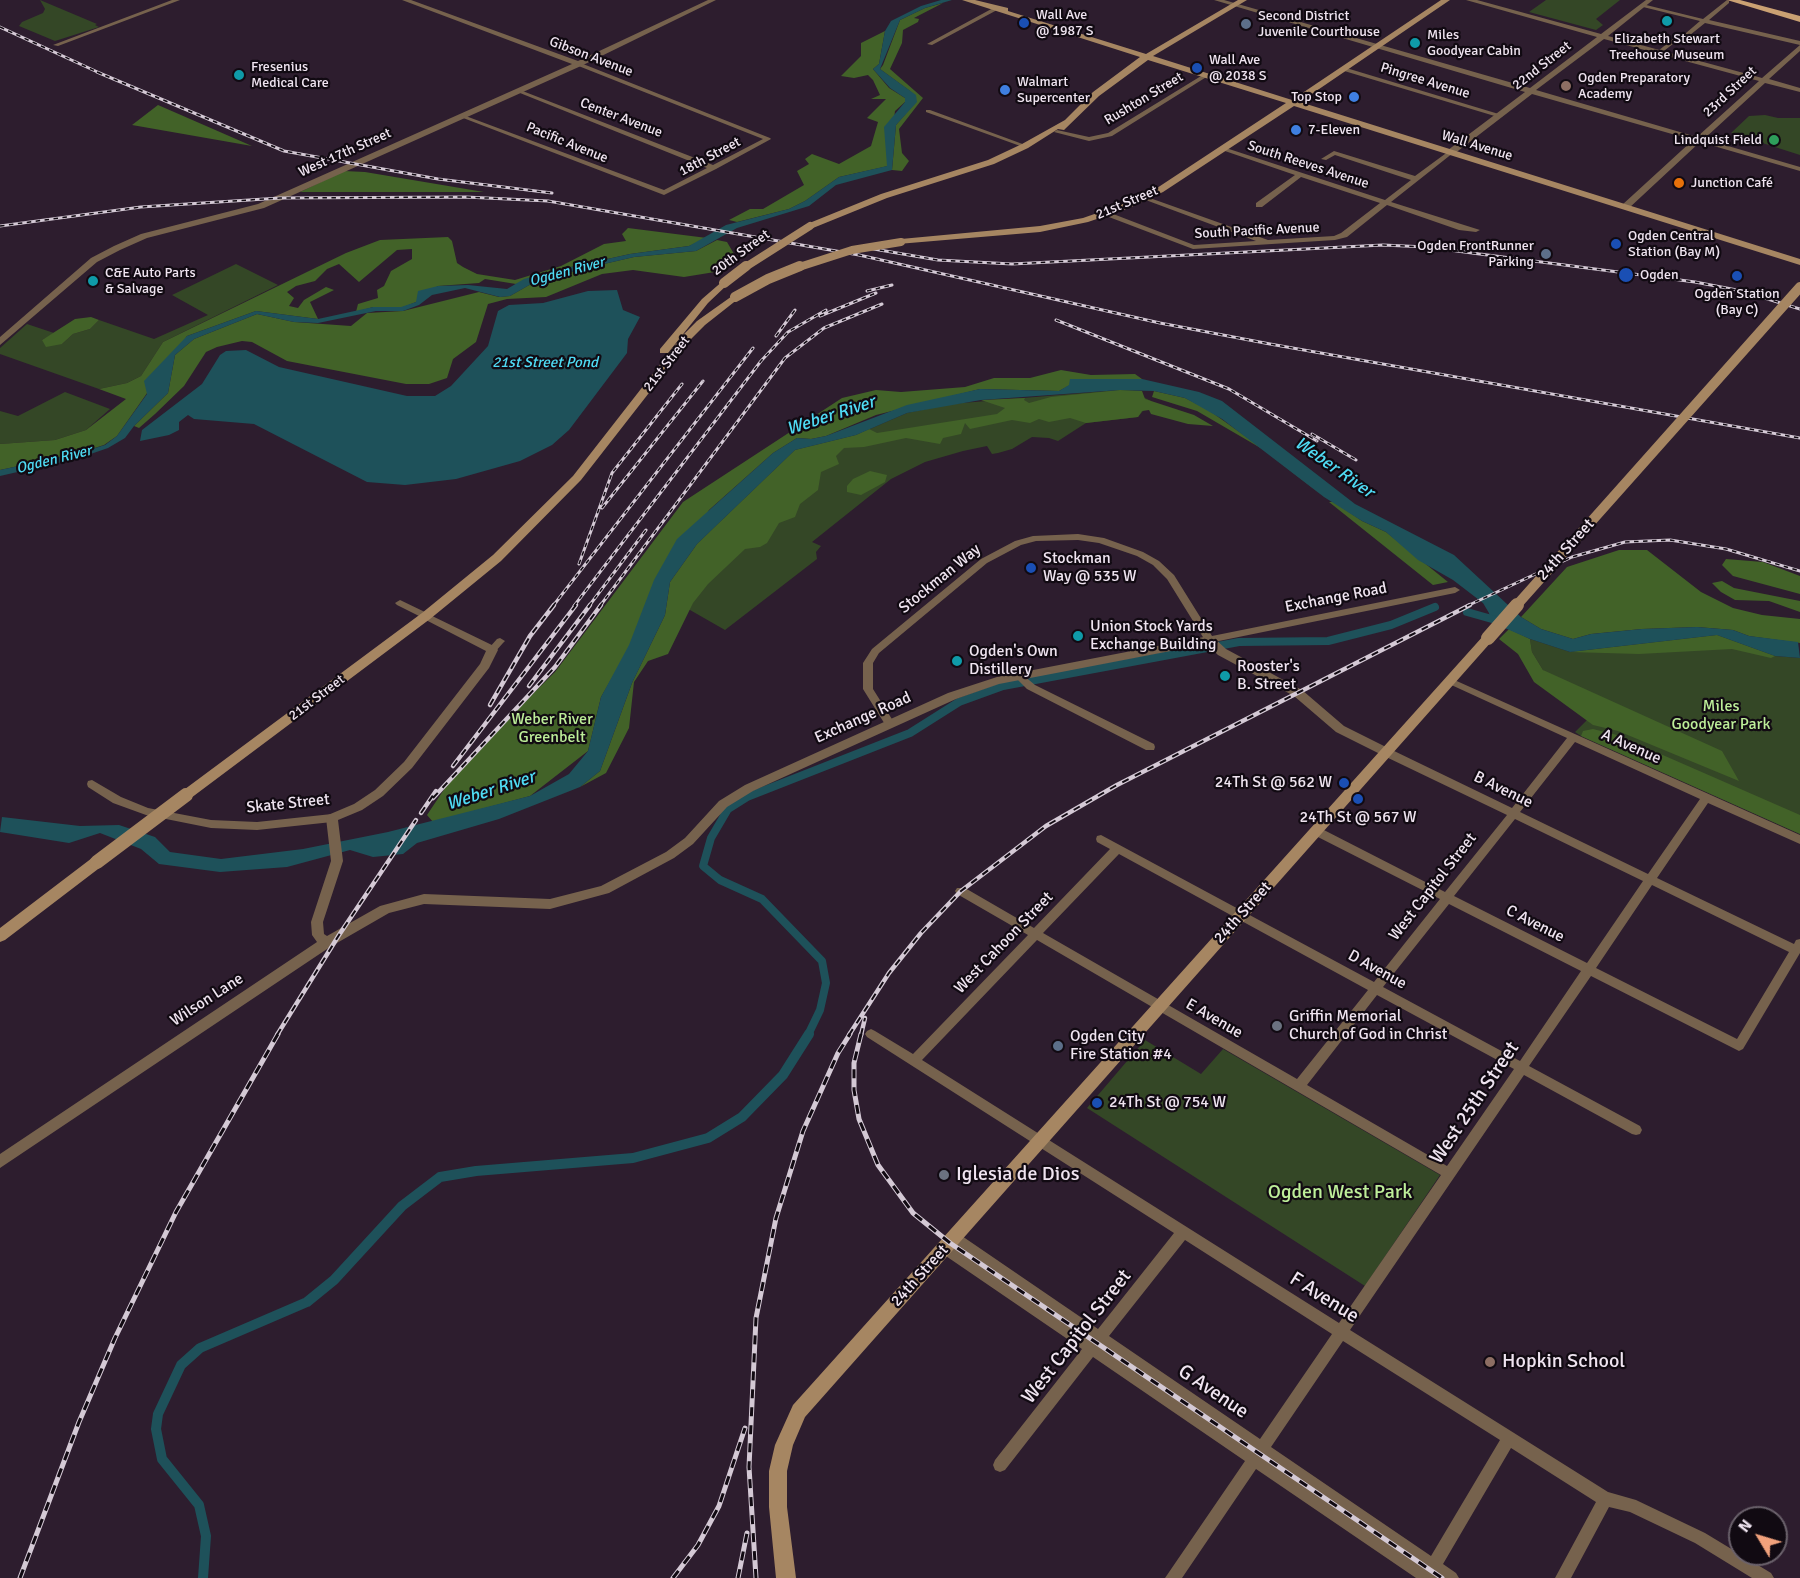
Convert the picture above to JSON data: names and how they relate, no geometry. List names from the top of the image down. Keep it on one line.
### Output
{"streets":{"main road":["Wall Avenue","21st Street","20th Street","24th Street"],"street":["Gibson Avenue","22nd Street","Pingree Avenue","23rd Street","Rushton Street","Center Avenue","Pacific Avenue","West 17th Street","18th Street","South Reeves Avenue","South Pacific Avenue","Stockman Way","Exchange Road","A Avenue","B Avenue","Skate Street","West Capitol Street","C Avenue","West Cahoon Street","D Avenue","Wilson Lane","E Avenue","West 25th Street","F Avenue","G Avenue"]},"crossings":[["Gibson Avenue","West 17th Street"],["Gibson Avenue","18th Street"],["22nd Street","Pingree Avenue"],["22nd Street","Wall Avenue"],["Pingree Avenue","21st Street"],["23rd Street","Wall Avenue"],["Rushton Street","Wall Avenue"],["Rushton Street","20th Street"],["Center Avenue","West 17th Street"],["Center Avenue","18th Street"],["Pacific Avenue","West 17th Street"],["Pacific Avenue","18th Street"],["Wall Avenue","21st Street"],["Wall Avenue","20th Street"],["South Reeves Avenue","21st Street"],["South Reeves Avenue","South Pacific Avenue"],["21st Street","South Pacific Avenue"],["21st Street","20th Street"],["21st Street","Skate Street"],["24th Street","A Avenue"],["24th Street","B Avenue"],["24th Street","C Avenue"],["24th Street","D Avenue"],["24th Street","E Avenue"],["24th Street","F Avenue"],["24th Street","G Avenue"],["Stockman Way","Exchange Road"],["Stockman Way","B Avenue"],["Exchange Road","B Avenue"],["Exchange Road","Wilson Lane"],["A Avenue","West Capitol Street"],["A Avenue","West 25th Street"],["B Avenue","West Capitol Street"],["B Avenue","C Avenue"],["B Avenue","West 25th Street"],["West Capitol Street","C Avenue"],["West Capitol Street","D Avenue"],["West Capitol Street","E Avenue"],["West Capitol Street","F Avenue"],["West Capitol Street","G Avenue"],["C Avenue","West 25th Street"],["West Cahoon Street","D Avenue"],["West Cahoon Street","E Avenue"],["West Cahoon Street","F Avenue"],["D Avenue","West 25th Street"],["E Avenue","West 25th Street"],["West 25th Street","F Avenue"],["West 25th Street","G Avenue"]],"water":["Ogden River","21st Street Pond","Weber River"],"parks":["Miles Goodyear Park","Weber River Greenbelt","Ogden West Park"],"places":["Elizabeth Stewart Treehouse Museum","Wall Ave @ 1987 S","Second District Juvenile Courthouse","Miles Goodyear Cabin","Wall Ave @ 2038 S","Fresenius Medical Care","Ogden Preparatory Academy","Walmart Supercenter","Top Stop","7-Eleven","Lindquist Field","Junction Café","Ogden Central Station (Bay M)","Ogden FrontRunner Parking","Ogden","Ogden Station (Bay C)","C&E Auto Parts & Salvage","Stockman Way @ 535 W","Union Stock Yards Exchange Building","Ogden's Own Distillery","Rooster's B. Street","24Th St @ 562 W","24Th St @ 567 W","Griffin Memorial Church of God in Christ","Ogden City Fire Station #4","24Th St @ 754 W","Iglesia de Dios","Hopkin School"],"north":"top left"}
